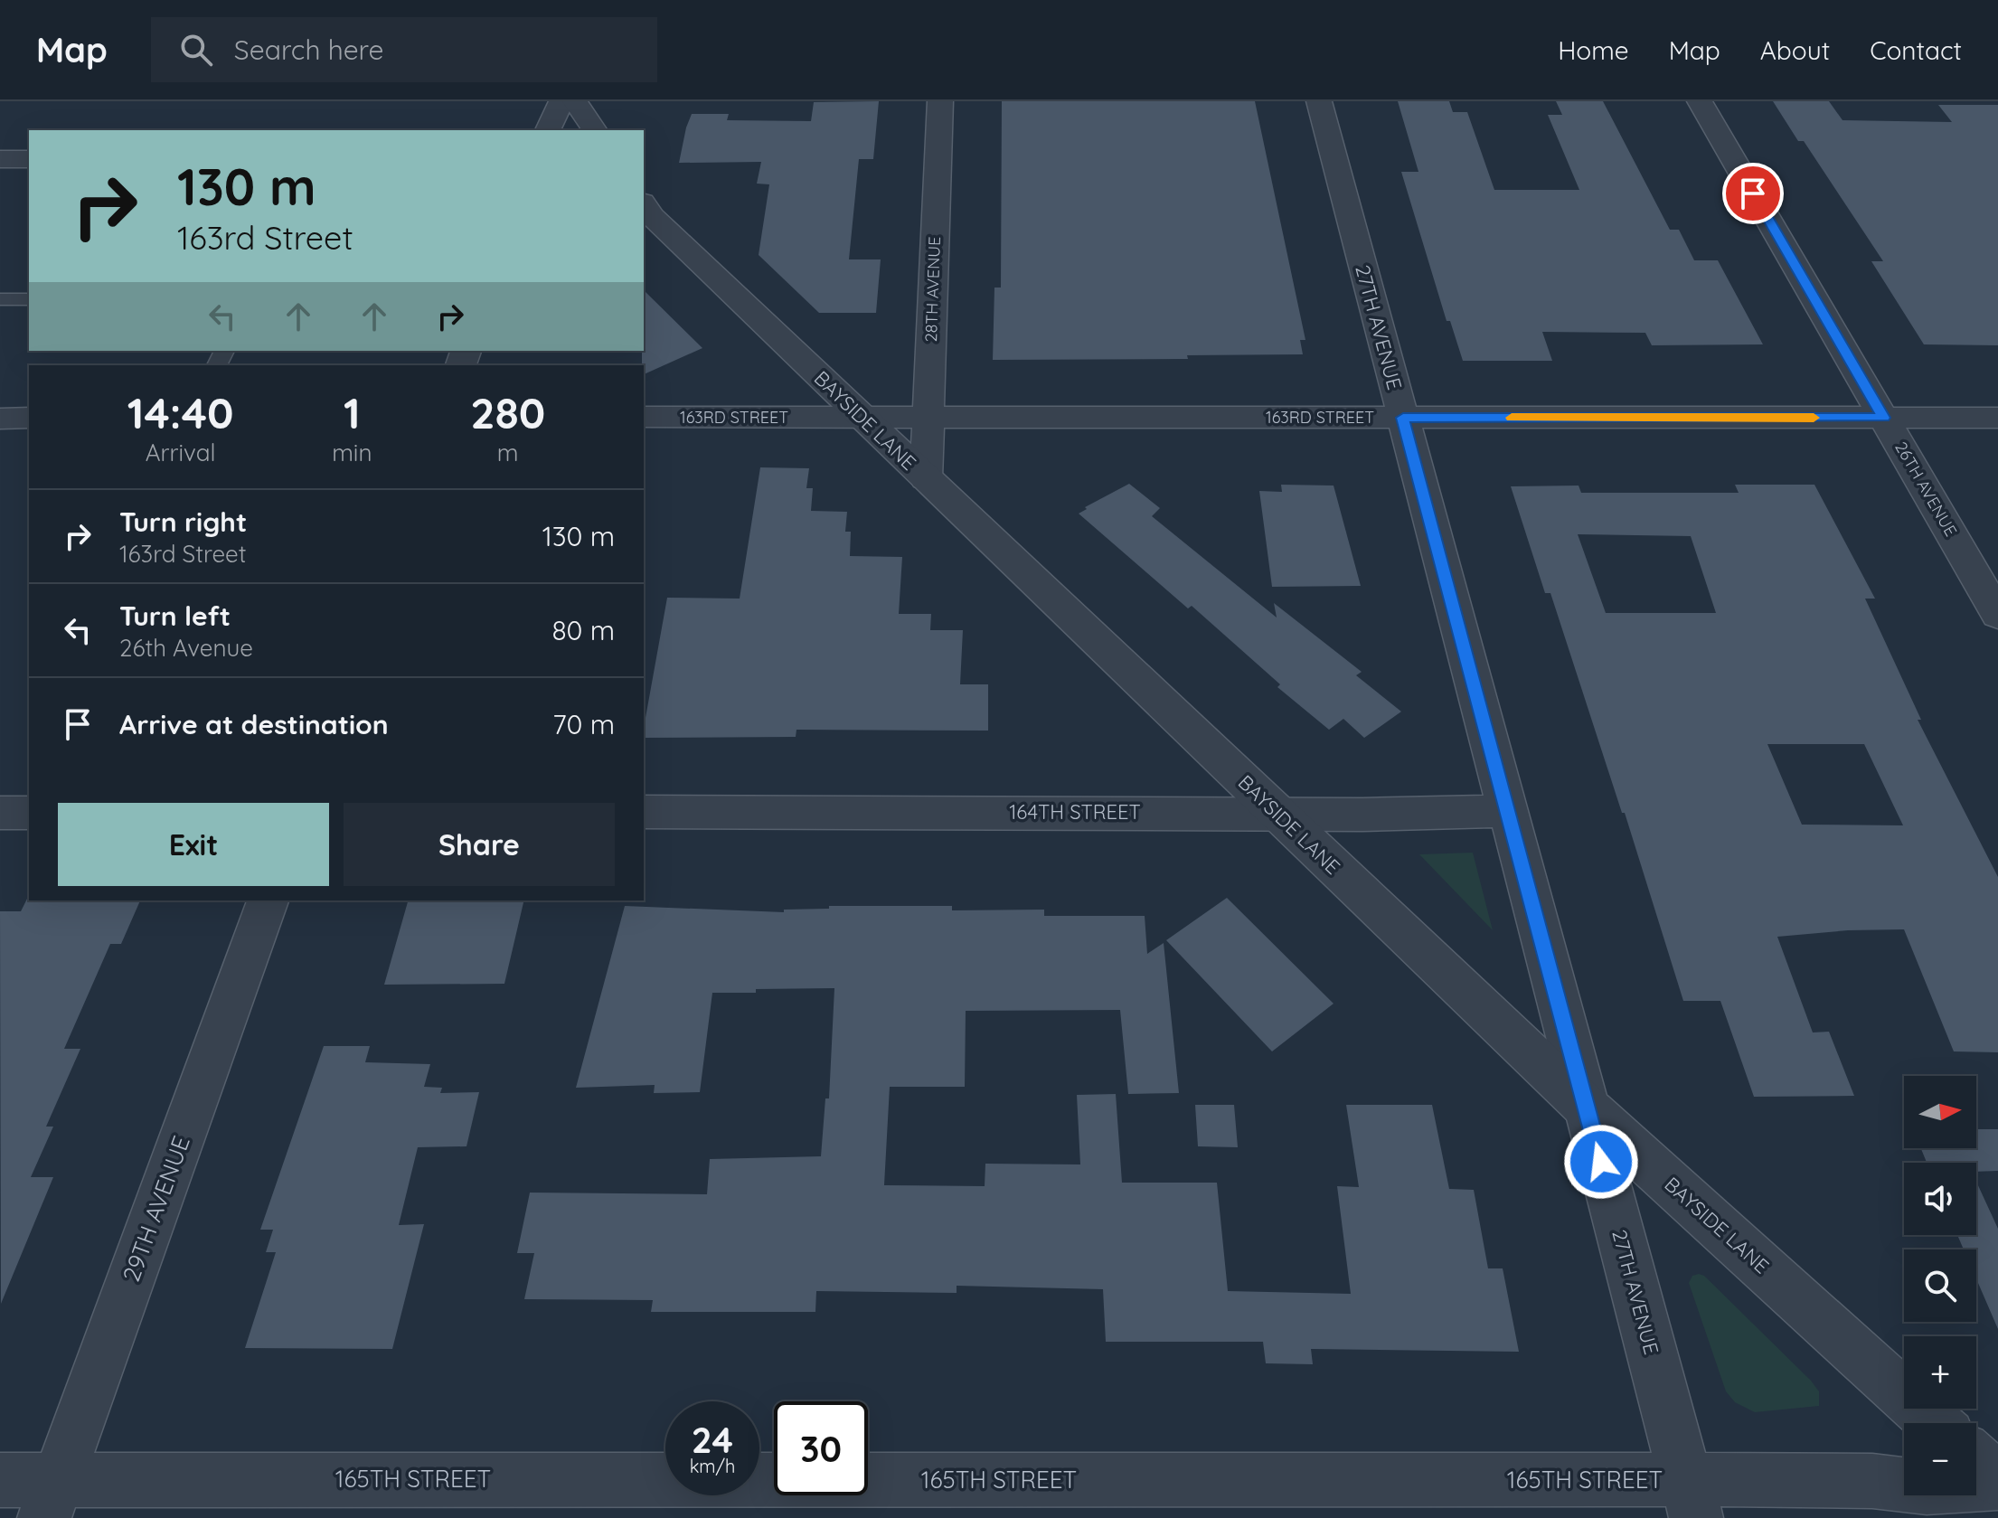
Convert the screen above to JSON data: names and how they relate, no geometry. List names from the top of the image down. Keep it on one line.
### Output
{"streets":{"street":["28TH AVENUE","27TH AVENUE","163RD STREET","BAYSIDE LANE","26TH AVENUE","164TH STREET","29TH AVENUE","165TH STREET"]},"crossings":[["28TH AVENUE","163RD STREET"],["28TH AVENUE","BAYSIDE LANE"],["27TH AVENUE","163RD STREET"],["27TH AVENUE","BAYSIDE LANE"],["27TH AVENUE","164TH STREET"],["27TH AVENUE","165TH STREET"],["163RD STREET","BAYSIDE LANE"],["163RD STREET","26TH AVENUE"],["BAYSIDE LANE","164TH STREET"],["29TH AVENUE","165TH STREET"]],"north":"right","page":{"header":"Map","search":"Search here","nav":["Home","Map","About","Contact"],"turn":["130 m","163rd Street"],"eta":["14:40","Arrival","1","min","280","m"],"list":[{"name":"Turn right","note":"163rd Street","value":"130 m"},{"name":"Turn left","note":"26th Avenue","value":"80 m"},{"name":"Arrive at destination","value":"70 m"}],"buttons":["Exit","Share"],"map_buttons":["+","−"],"speed":"24 km/h","limit":"30"}}
